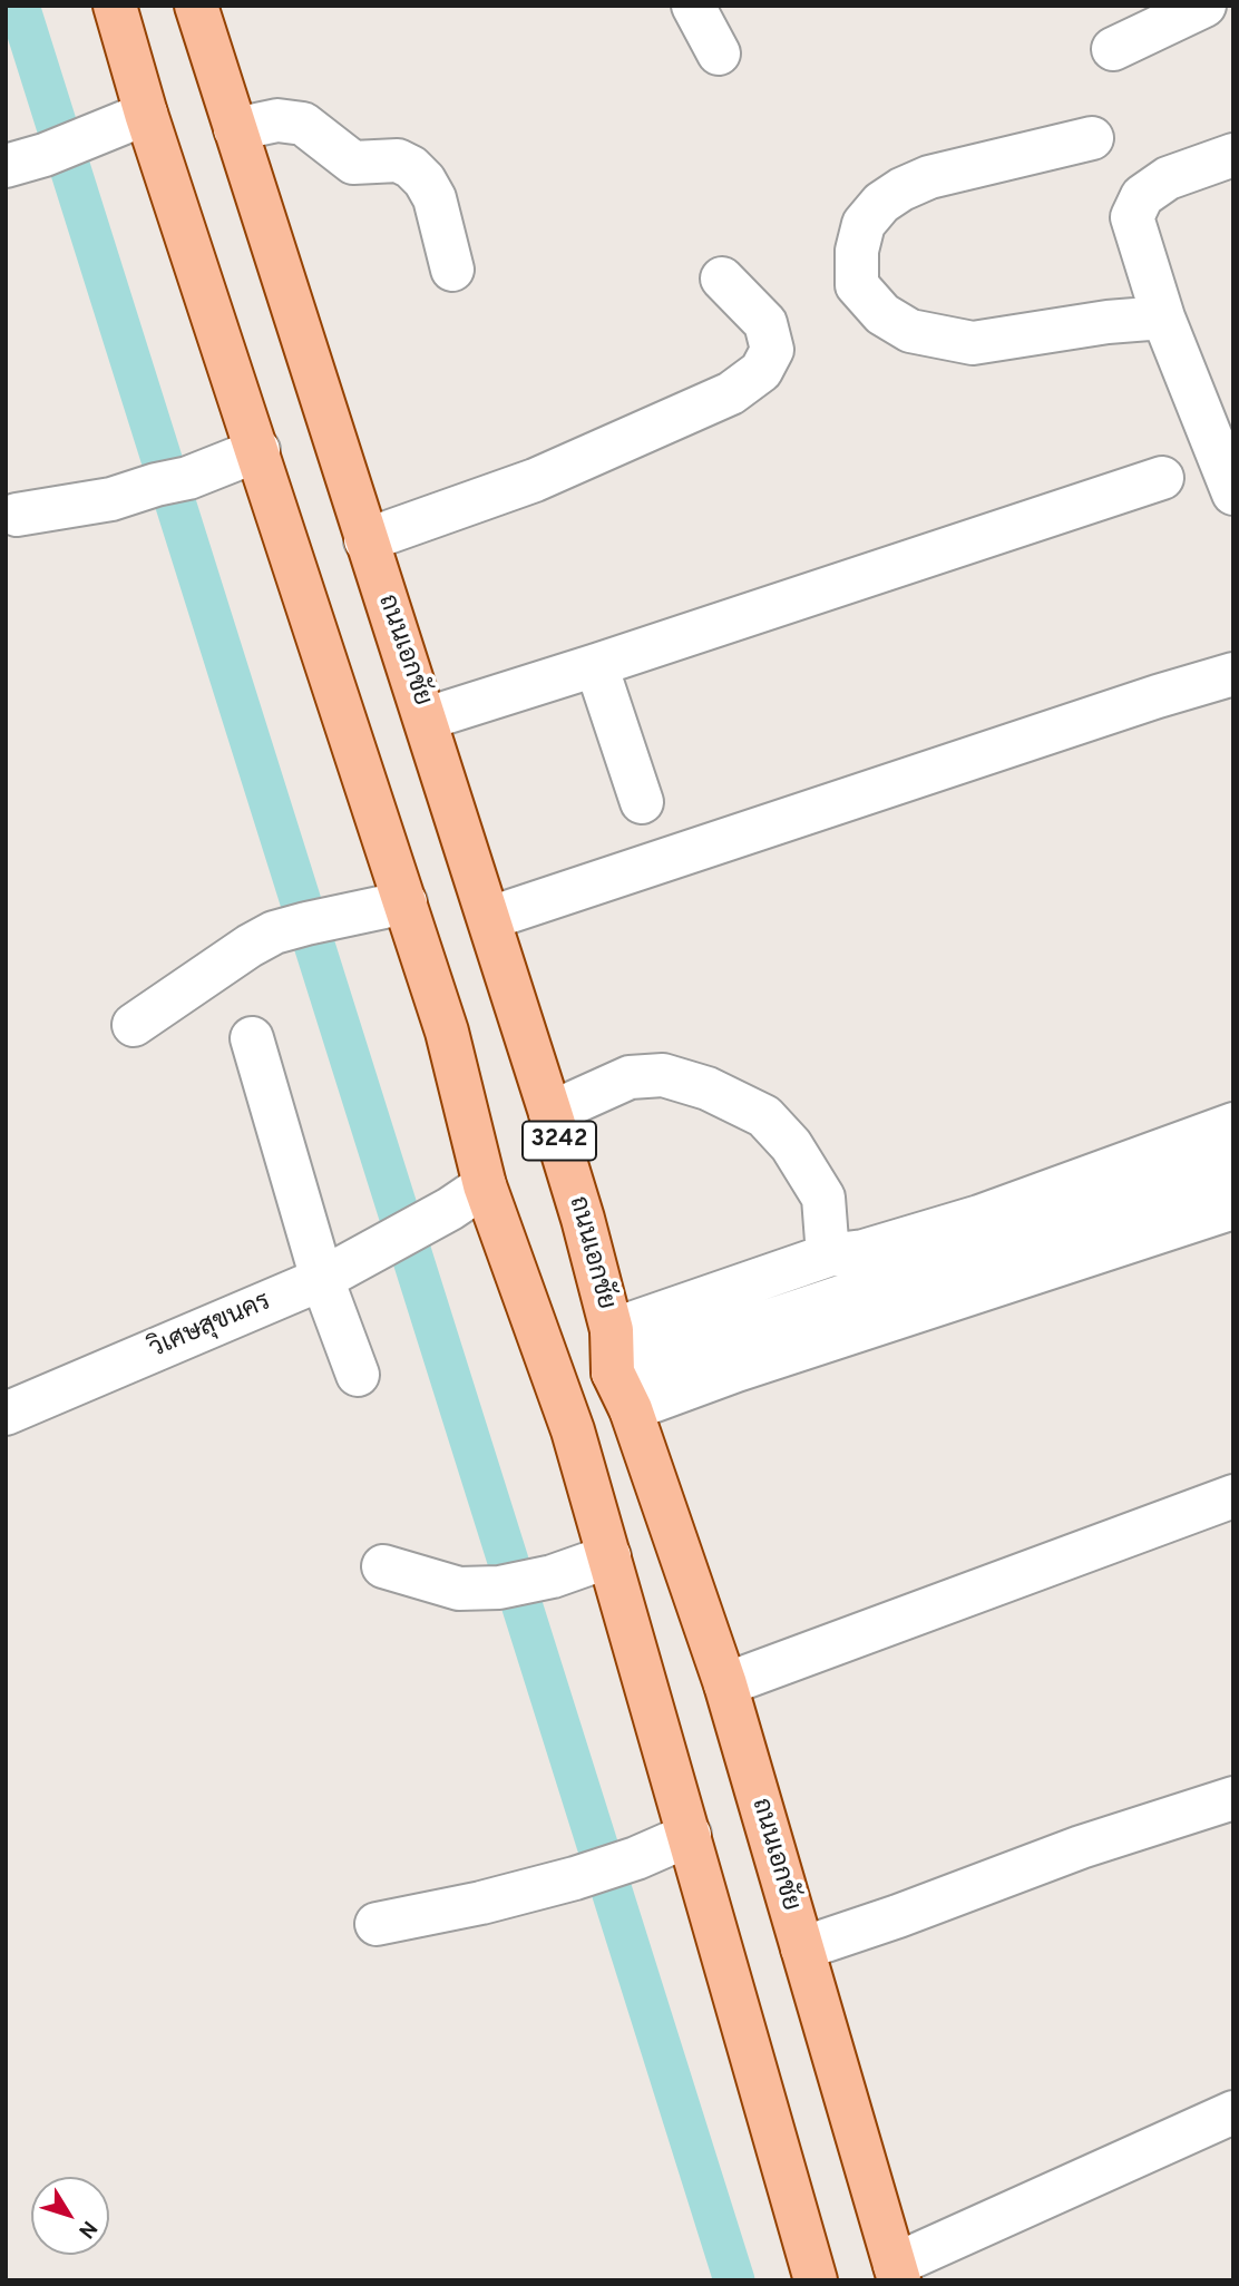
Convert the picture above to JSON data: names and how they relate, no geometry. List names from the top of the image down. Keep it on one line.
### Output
{"streets":{"main road":["ถนนเอกชัย","3242"],"street":["วิเศษสุขนคร"]},"north":"bottom right"}
